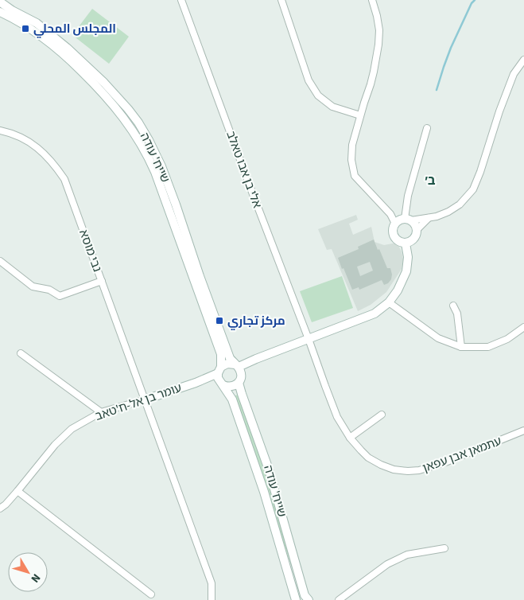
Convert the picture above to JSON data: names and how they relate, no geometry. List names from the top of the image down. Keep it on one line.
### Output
{"streets":{"main road":["שייח' עודה","עומר בן אל-ח'טאב"],"street":["אלי בן אבו טאלב","נבי מוסא","עתמאן אבן עפאן"]},"crossings":[["שייח' עודה","עומר בן אל-ח'טאב"],["אלי בן אבו טאלב","עתמאן אבן עפאן"],["נבי מוסא","עומר בן אל-ח'טאב"]],"districts":["ב׳"],"places":{"transit":["المجلس المحلي","مركز تجاري"]},"north":"bottom right"}
